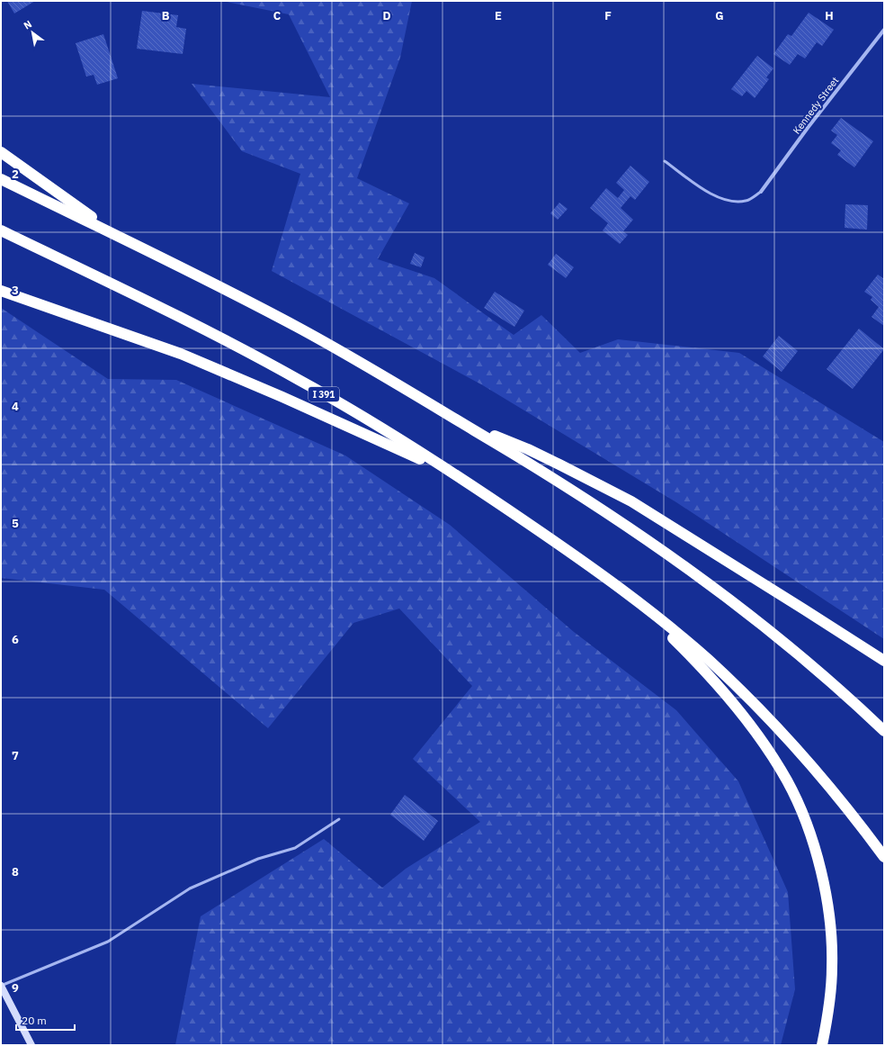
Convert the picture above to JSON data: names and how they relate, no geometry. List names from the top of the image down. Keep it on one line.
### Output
{"streets":{"highway":["I 391"],"street":["Kennedy Street"]},"scale_bar":"20 m","north":"top left","grid":{"columns":["B","C","D","E","F","G","H"],"rows":["2","3","4","5","6","7","8","9"]}}
